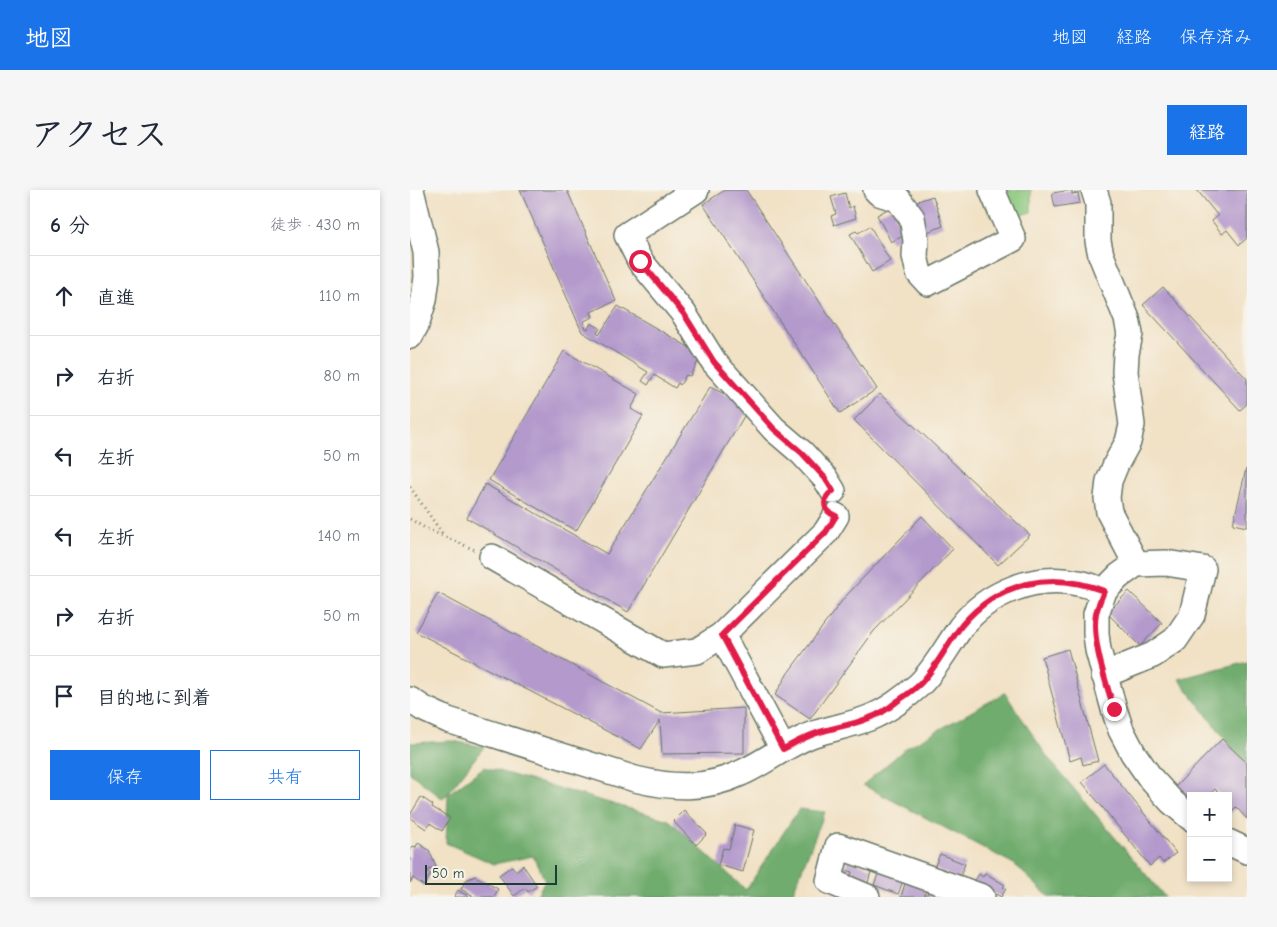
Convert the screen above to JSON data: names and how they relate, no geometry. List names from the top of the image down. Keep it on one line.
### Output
{"scale_bar":"50 m","page":{"header":"地図","nav":["地図","経路","保存済み"],"title":"アクセス","buttons":["経路",["保存","共有"]],"heading":["6 分","徒歩 · 430 m"],"list":[["直進","110 m"],["右折","80 m"],["左折","50 m"],["左折","140 m"],["右折","50 m"],"目的地に到着"],"map_buttons":["+","−"],"scale":"50 m"}}
